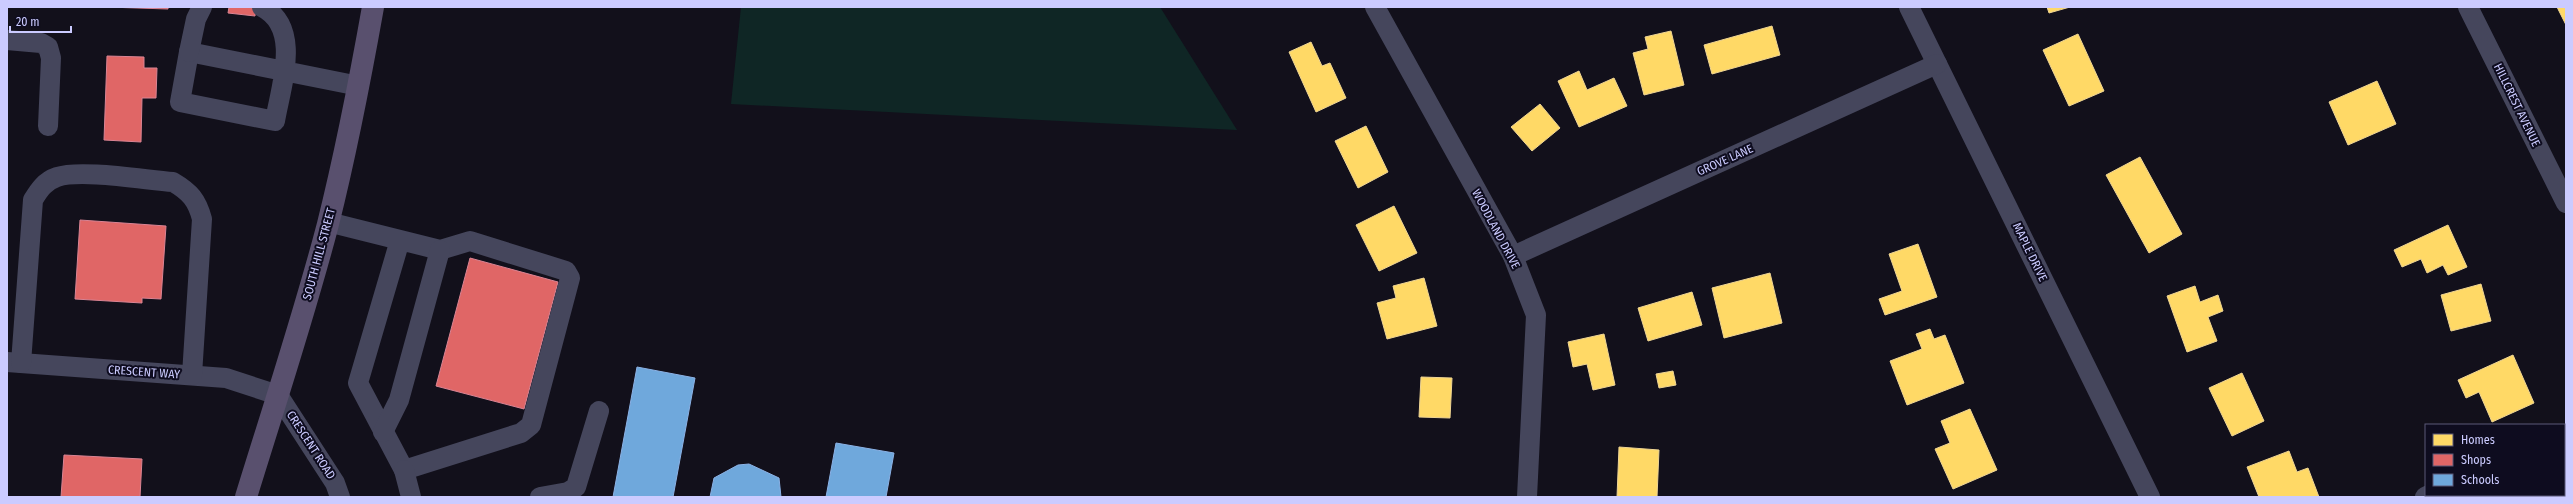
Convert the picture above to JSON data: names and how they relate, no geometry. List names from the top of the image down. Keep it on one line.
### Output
{"streets":{"main road":["SOUTH HILL STREET"],"street":["HILLCREST AVENUE","GROVE LANE","WOODLAND DRIVE","MAPLE DRIVE","CRESCENT WAY","CRESCENT ROAD"]},"crossings":[["GROVE LANE","WOODLAND DRIVE"],["GROVE LANE","MAPLE DRIVE"],["SOUTH HILL STREET","CRESCENT WAY"],["SOUTH HILL STREET","CRESCENT ROAD"],["CRESCENT WAY","CRESCENT ROAD"]],"legend":["Homes","Shops","Schools"],"scale_bar":"20 m"}
